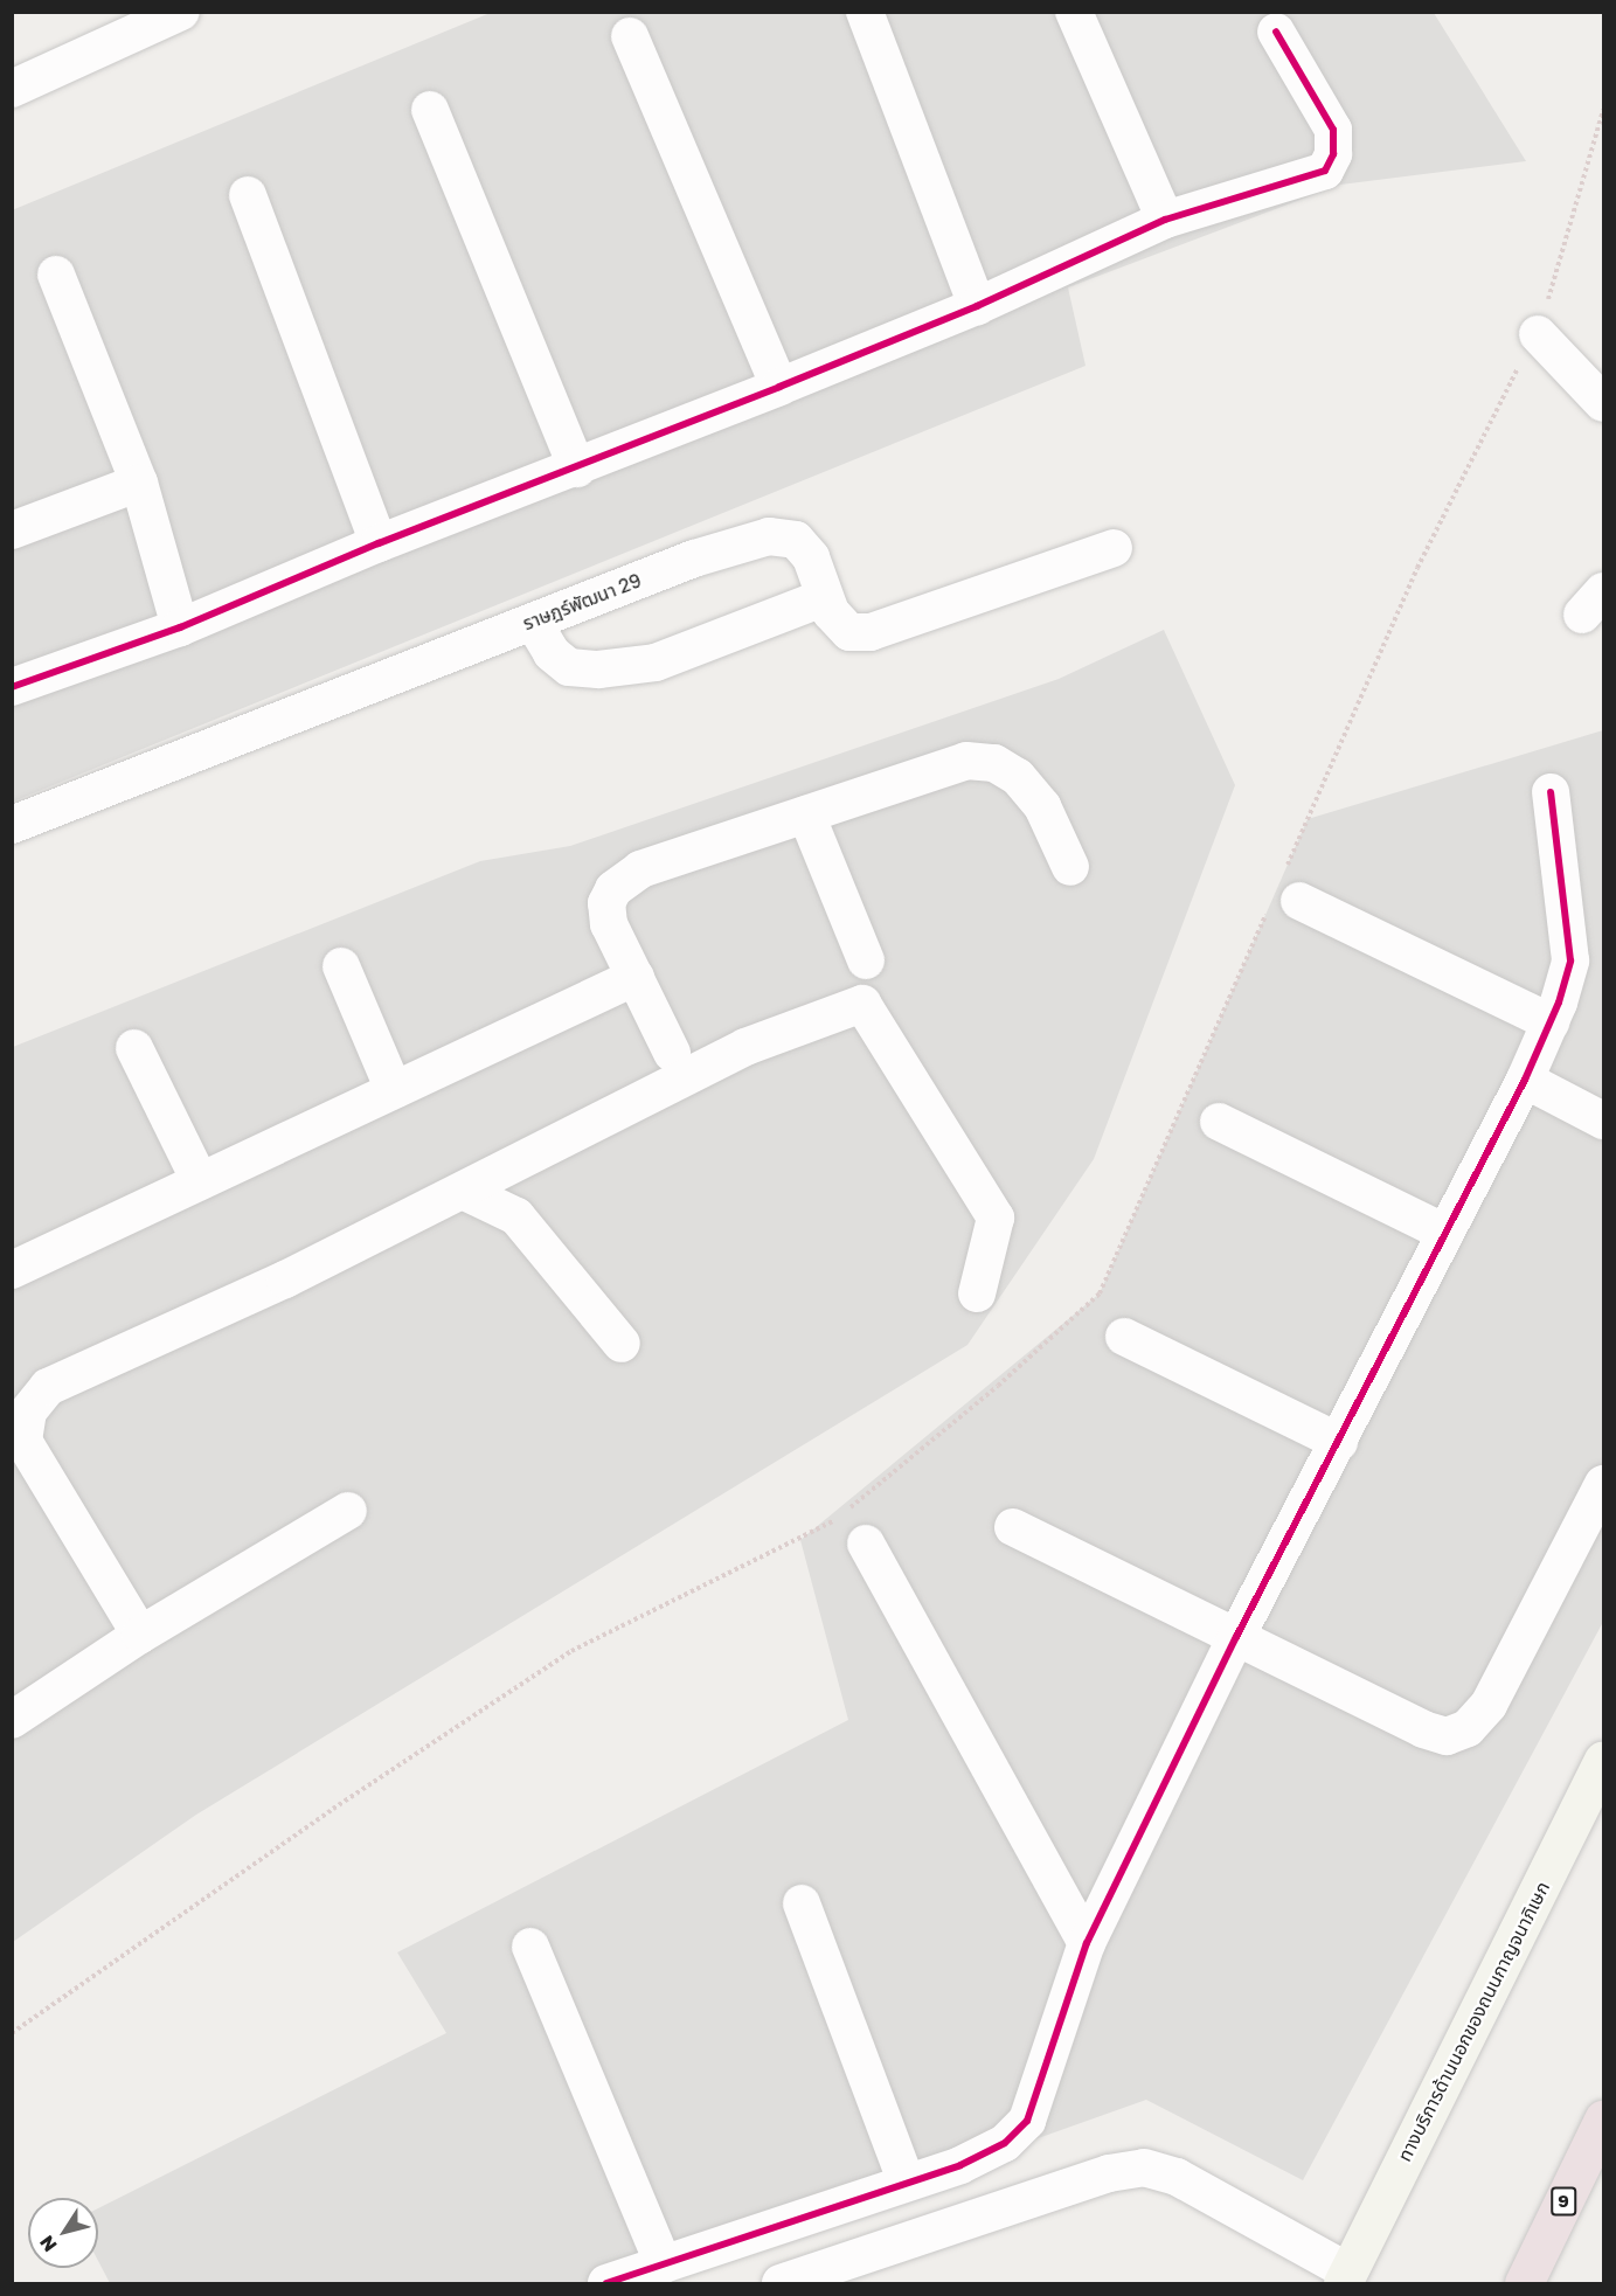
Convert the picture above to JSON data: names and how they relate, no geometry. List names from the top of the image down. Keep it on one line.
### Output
{"streets":{"highway":["9"],"main road":["ทางบริการด้านนอกของถนนกาญจนาภิเษก"],"street":["ราษฎร์พัฒนา 29"]},"north":"bottom left"}
